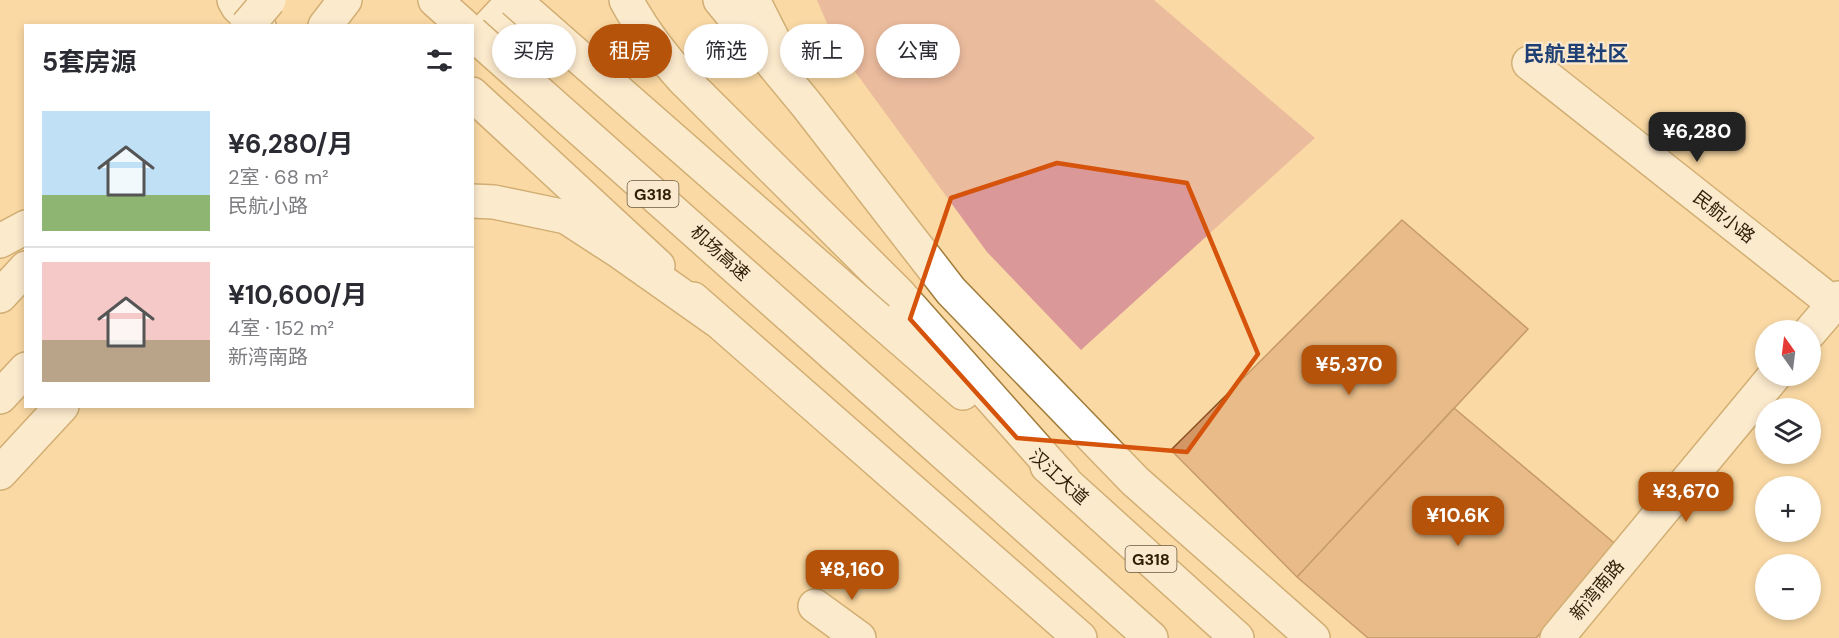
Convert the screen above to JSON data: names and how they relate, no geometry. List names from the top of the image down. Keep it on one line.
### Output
{"streets":{"main road":["G318","民航小路","机场高速","汉江大道","新湾南路"]},"crossings":[["G318","汉江大道"]],"districts":["民航里社区"],"north":"top","page":{"chip":["买房","租房","筛选","新上","公寓"],"heading":"5套房源","list":[{"name":"¥6,280/月","note":"2室 · 68 m² · 民航小路"},{"name":"¥10,600/月","note":"4室 · 152 m² · 新湾南路"}],"price":["¥6,280","¥5,370","¥3,670","¥10.6K","¥8,160"],"map_buttons":["+","−"]}}
